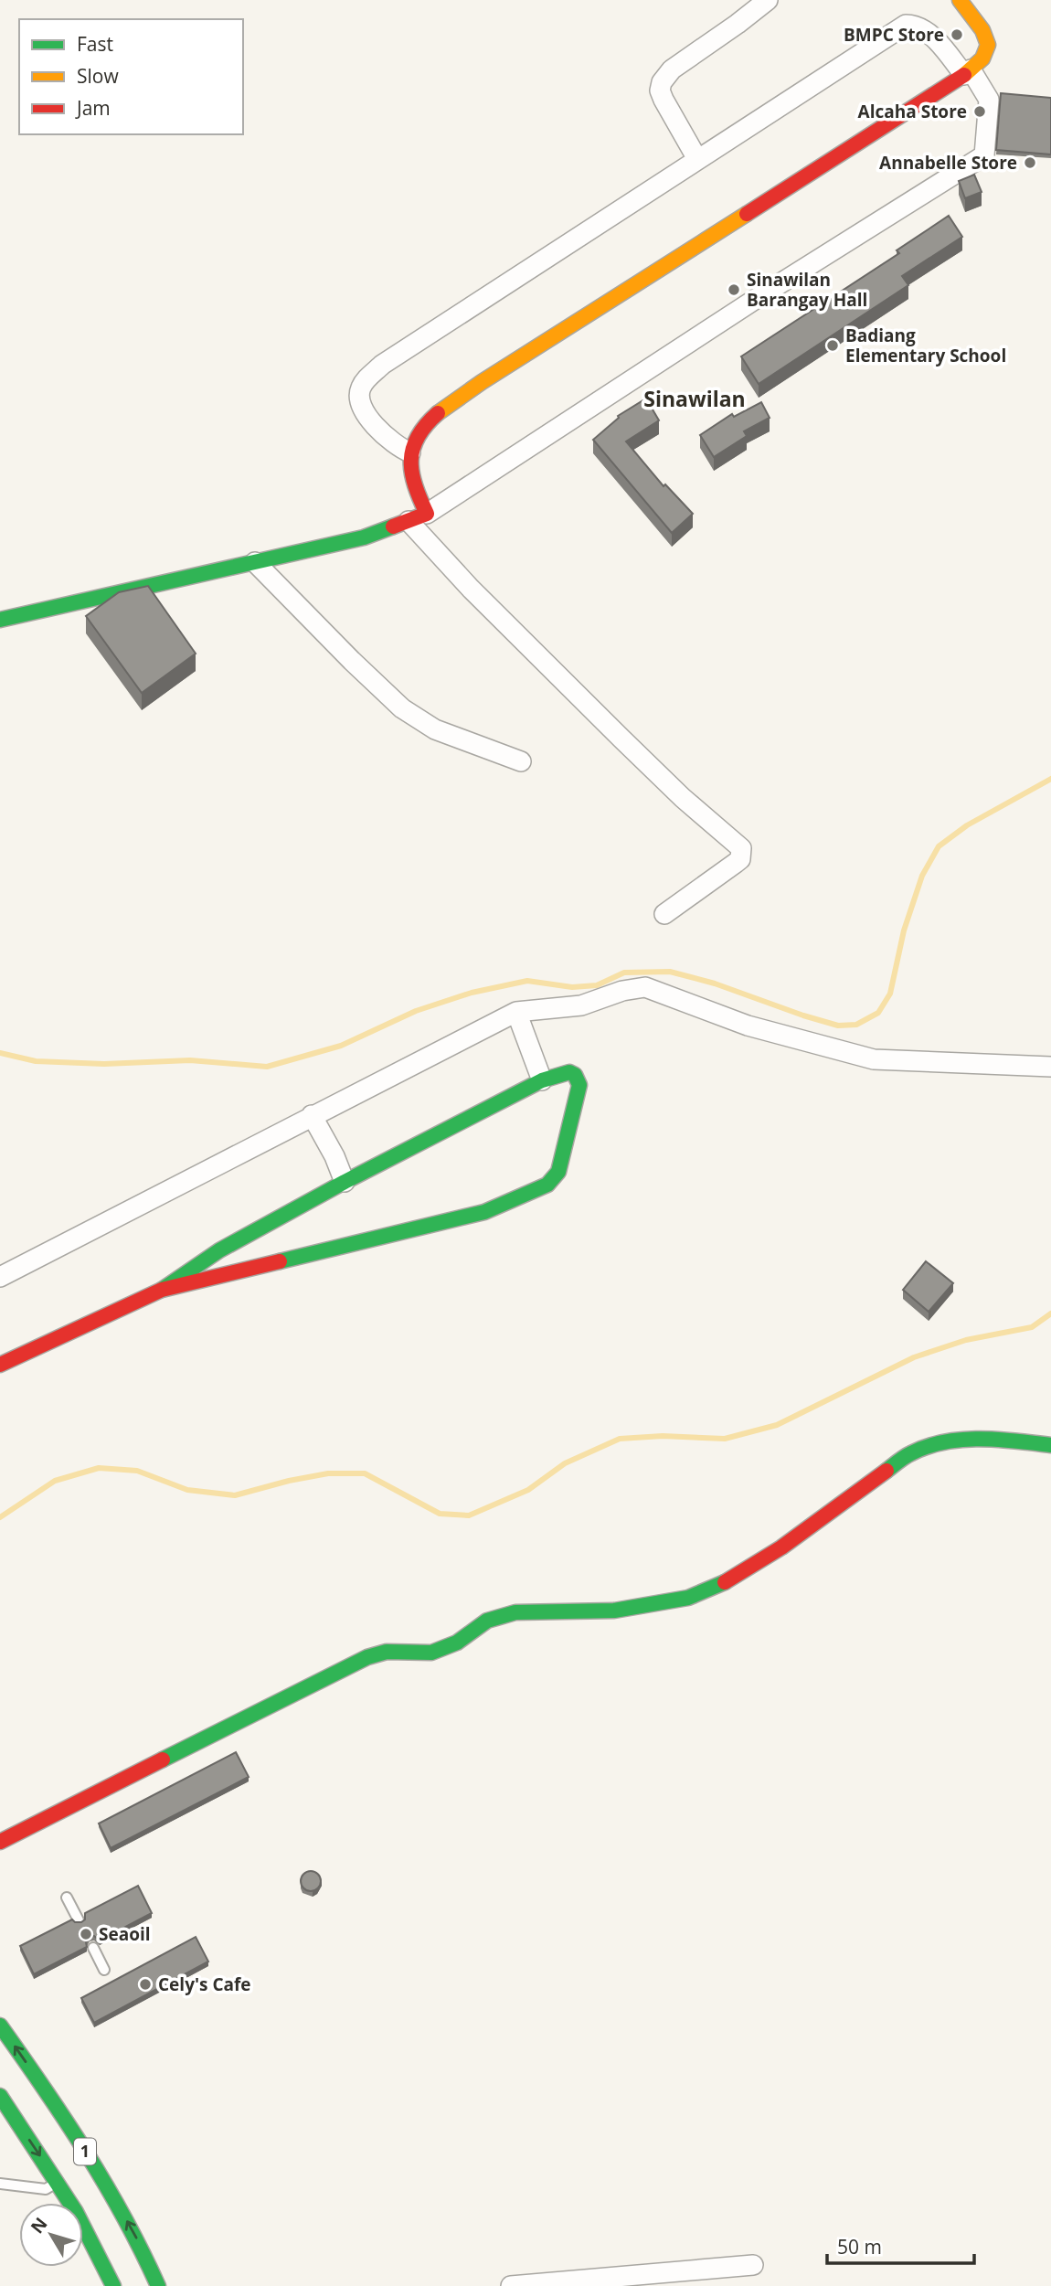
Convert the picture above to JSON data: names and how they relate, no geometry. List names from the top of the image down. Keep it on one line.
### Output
{"streets":{"main road":["1"]},"districts":["Sinawilan"],"places":["BMPC Store","Alcaha Store","Annabelle Store","Sinawilan Barangay Hall","Badiang Elementary School","Seaoil","Cely's Cafe"],"legend":["Fast","Slow","Jam"],"scale_bar":"50 m","north":"top left"}
